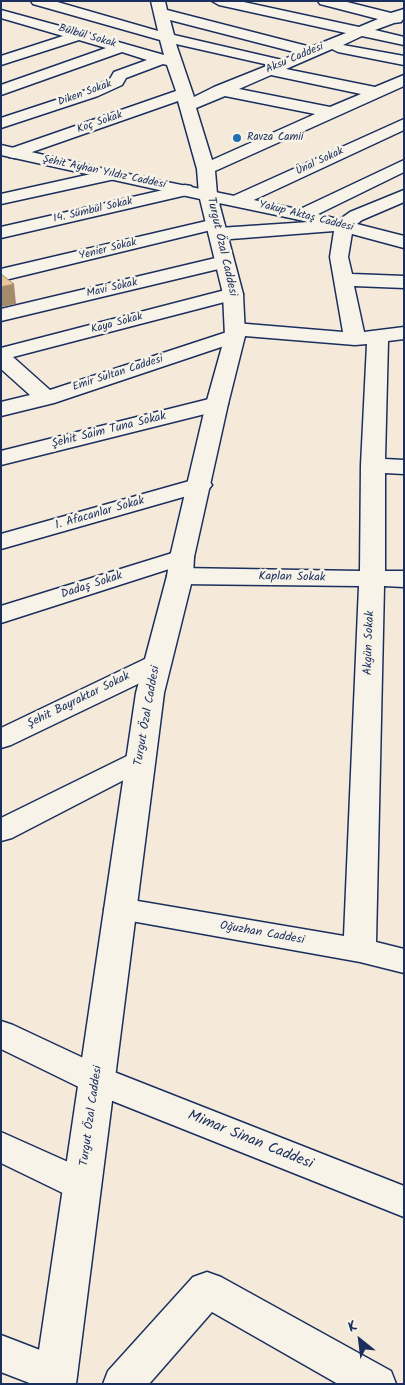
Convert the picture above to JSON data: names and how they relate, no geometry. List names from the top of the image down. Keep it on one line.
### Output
{"streets":{"street":["Bülbül Sokak","Aksu Caddesi","Diken Sokak","Koç Sokak","Ünal Sokak","Şehit Ayhan Yıldız Caddesi","14. Sümbül Sokak","Yakup Aktaş Caddesi","Turgut Özal Caddesi","Yenier Sokak","Mavi Sokak","Kaya Sokak","Emir Sultan Caddesi","Şehit Saim Tuna Sokak","1. Afacanlar Sokak","Kaplan Sokak","Dadaş Sokak","Akgün Sokak","Şehit Bayraktar Sokak","Oğuzhan Caddesi","Mimar Sinan Caddesi"]},"crossings":[["Bülbül Sokak","Diken Sokak"],["Bülbül Sokak","Turgut Özal Caddesi"],["Aksu Caddesi","Koç Sokak"],["Aksu Caddesi","Turgut Özal Caddesi"],["Diken Sokak","Turgut Özal Caddesi"],["Koç Sokak","Şehit Ayhan Yıldız Caddesi"],["Koç Sokak","Turgut Özal Caddesi"],["Ünal Sokak","Yakup Aktaş Caddesi"],["Şehit Ayhan Yıldız Caddesi","14. Sümbül Sokak"],["Şehit Ayhan Yıldız Caddesi","Yakup Aktaş Caddesi"],["Şehit Ayhan Yıldız Caddesi","Turgut Özal Caddesi"],["14. Sümbül Sokak","Yakup Aktaş Caddesi"],["14. Sümbül Sokak","Turgut Özal Caddesi"],["Yakup Aktaş Caddesi","Turgut Özal Caddesi"],["Yakup Aktaş Caddesi","Yenier Sokak"],["Yakup Aktaş Caddesi","Akgün Sokak"],["Turgut Özal Caddesi","Yenier Sokak"],["Turgut Özal Caddesi","Mavi Sokak"],["Turgut Özal Caddesi","Kaya Sokak"],["Turgut Özal Caddesi","Emir Sultan Caddesi"],["Turgut Özal Caddesi","Şehit Saim Tuna Sokak"],["Turgut Özal Caddesi","1. Afacanlar Sokak"],["Turgut Özal Caddesi","Kaplan Sokak"],["Turgut Özal Caddesi","Dadaş Sokak"],["Turgut Özal Caddesi","Şehit Bayraktar Sokak"],["Turgut Özal Caddesi","Oğuzhan Caddesi"],["Turgut Özal Caddesi","Mimar Sinan Caddesi"],["Yenier Sokak","Akgün Sokak"],["Kaplan Sokak","Dadaş Sokak"],["Kaplan Sokak","Akgün Sokak"],["Akgün Sokak","Oğuzhan Caddesi"]],"places":["Ravza Camii"],"north":"top left"}
